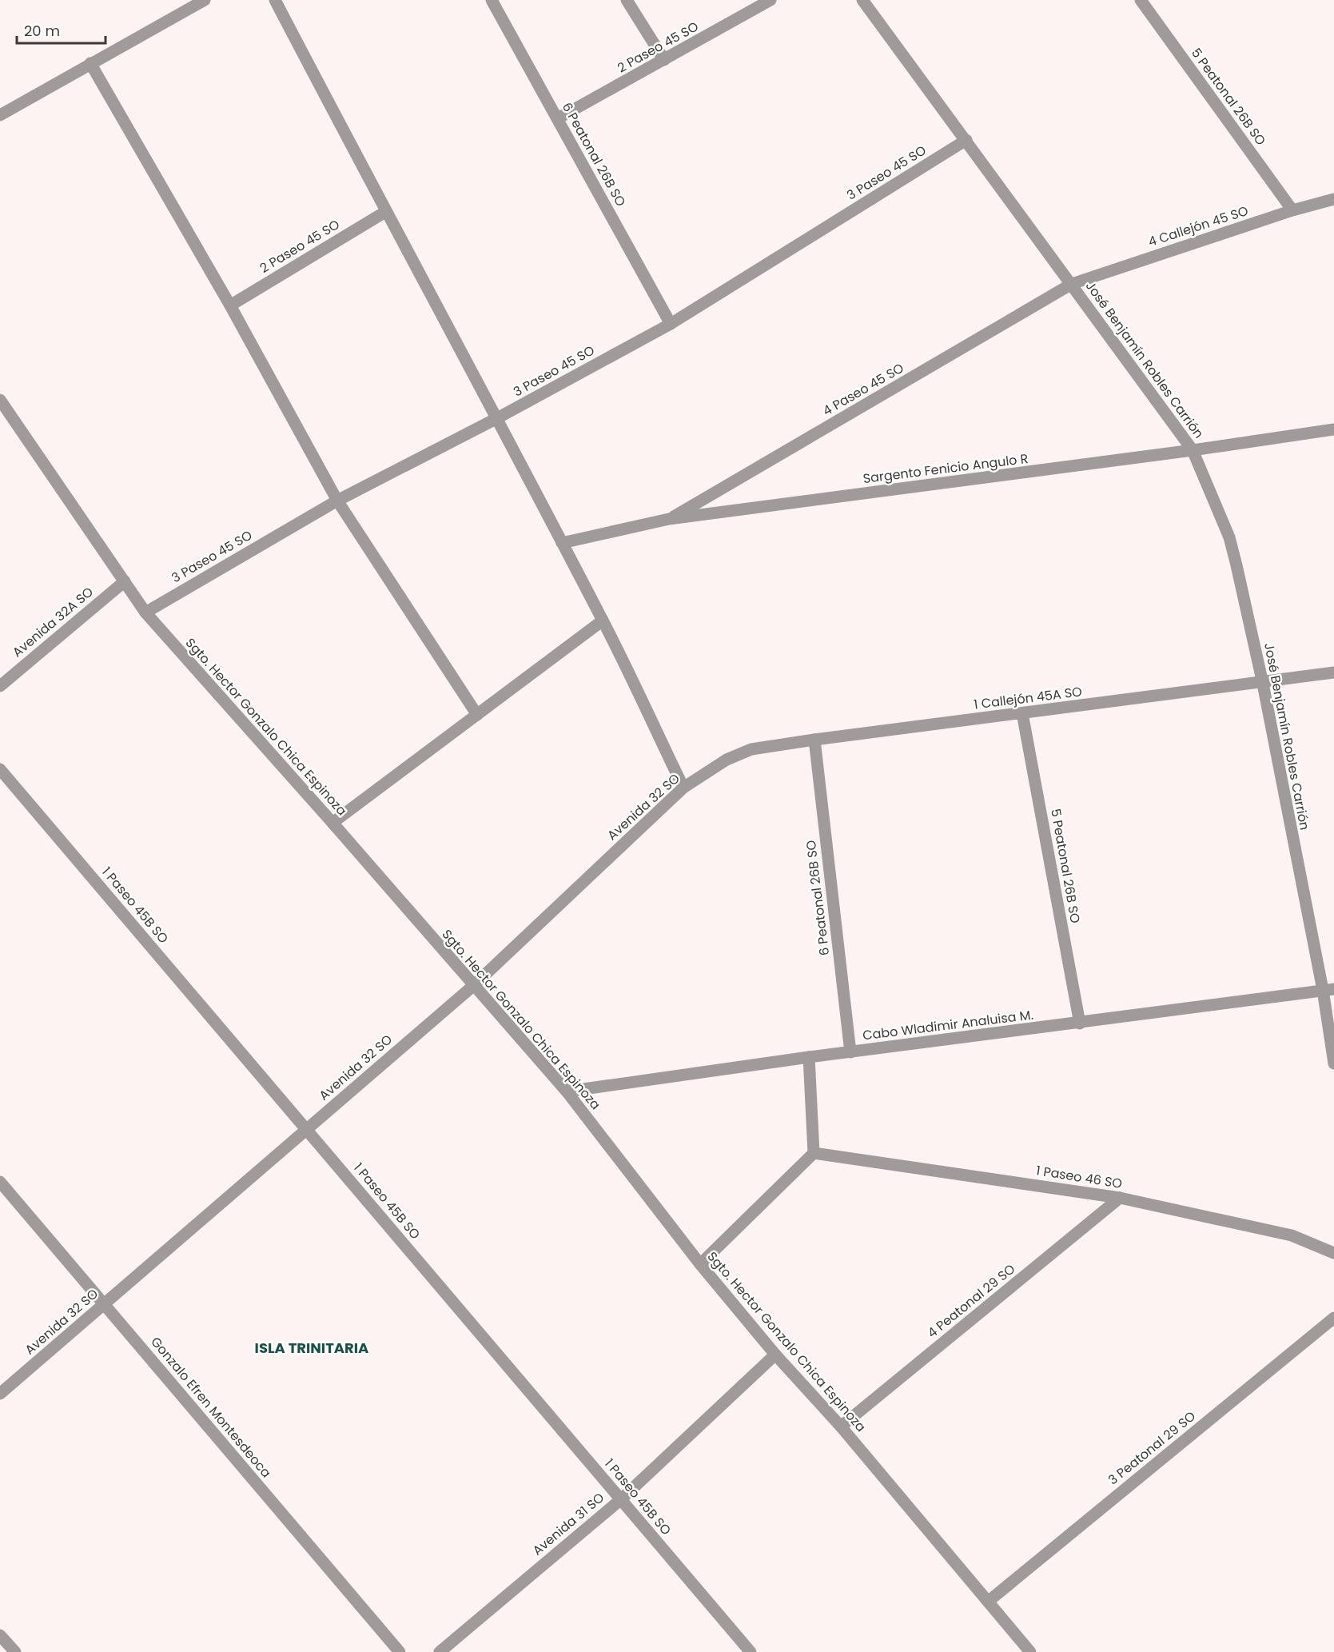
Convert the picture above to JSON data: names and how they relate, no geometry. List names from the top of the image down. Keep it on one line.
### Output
{"streets":{"street":["2 Paseo 45 SO","5 Peatonal 26B SO","6 Peatonal 26B SO","3 Paseo 45 SO","4 Callejón 45 SO","José Benjamín Robles Carrión","4 Paseo 45 SO","Sargento Fenicio Angulo R","Avenida 32A SO","1 Callejón 45A SO","Sgto. Hector Gonzalo Chica Espinoza","Avenida 32 SO","1 Paseo 45B SO","Cabo Wladimir Analuisa M.","1 Paseo 46 SO","4 Peatonal 29 SO","Gonzalo Efren Montesdeoca","3 Peatonal 29 SO","Avenida 31 SO"]},"crossings":[["2 Paseo 45 SO","6 Peatonal 26B SO"],["5 Peatonal 26B SO","4 Callejón 45 SO"],["5 Peatonal 26B SO","1 Callejón 45A SO"],["5 Peatonal 26B SO","Cabo Wladimir Analuisa M."],["6 Peatonal 26B SO","3 Paseo 45 SO"],["6 Peatonal 26B SO","1 Callejón 45A SO"],["6 Peatonal 26B SO","Cabo Wladimir Analuisa M."],["3 Paseo 45 SO","José Benjamín Robles Carrión"],["3 Paseo 45 SO","Sgto. Hector Gonzalo Chica Espinoza"],["4 Callejón 45 SO","José Benjamín Robles Carrión"],["4 Callejón 45 SO","4 Paseo 45 SO"],["José Benjamín Robles Carrión","4 Paseo 45 SO"],["José Benjamín Robles Carrión","Sargento Fenicio Angulo R"],["José Benjamín Robles Carrión","1 Callejón 45A SO"],["José Benjamín Robles Carrión","Cabo Wladimir Analuisa M."],["4 Paseo 45 SO","Sargento Fenicio Angulo R"],["Avenida 32A SO","Sgto. Hector Gonzalo Chica Espinoza"],["1 Callejón 45A SO","Avenida 32 SO"],["Sgto. Hector Gonzalo Chica Espinoza","Avenida 32 SO"],["Sgto. Hector Gonzalo Chica Espinoza","Cabo Wladimir Analuisa M."],["Sgto. Hector Gonzalo Chica Espinoza","4 Peatonal 29 SO"],["Sgto. Hector Gonzalo Chica Espinoza","3 Peatonal 29 SO"],["Sgto. Hector Gonzalo Chica Espinoza","Avenida 31 SO"],["Avenida 32 SO","1 Paseo 45B SO"],["Avenida 32 SO","Gonzalo Efren Montesdeoca"],["1 Paseo 45B SO","Avenida 31 SO"],["1 Paseo 46 SO","4 Peatonal 29 SO"]],"districts":["ISLA TRINITARIA"],"scale_bar":"20 m"}
